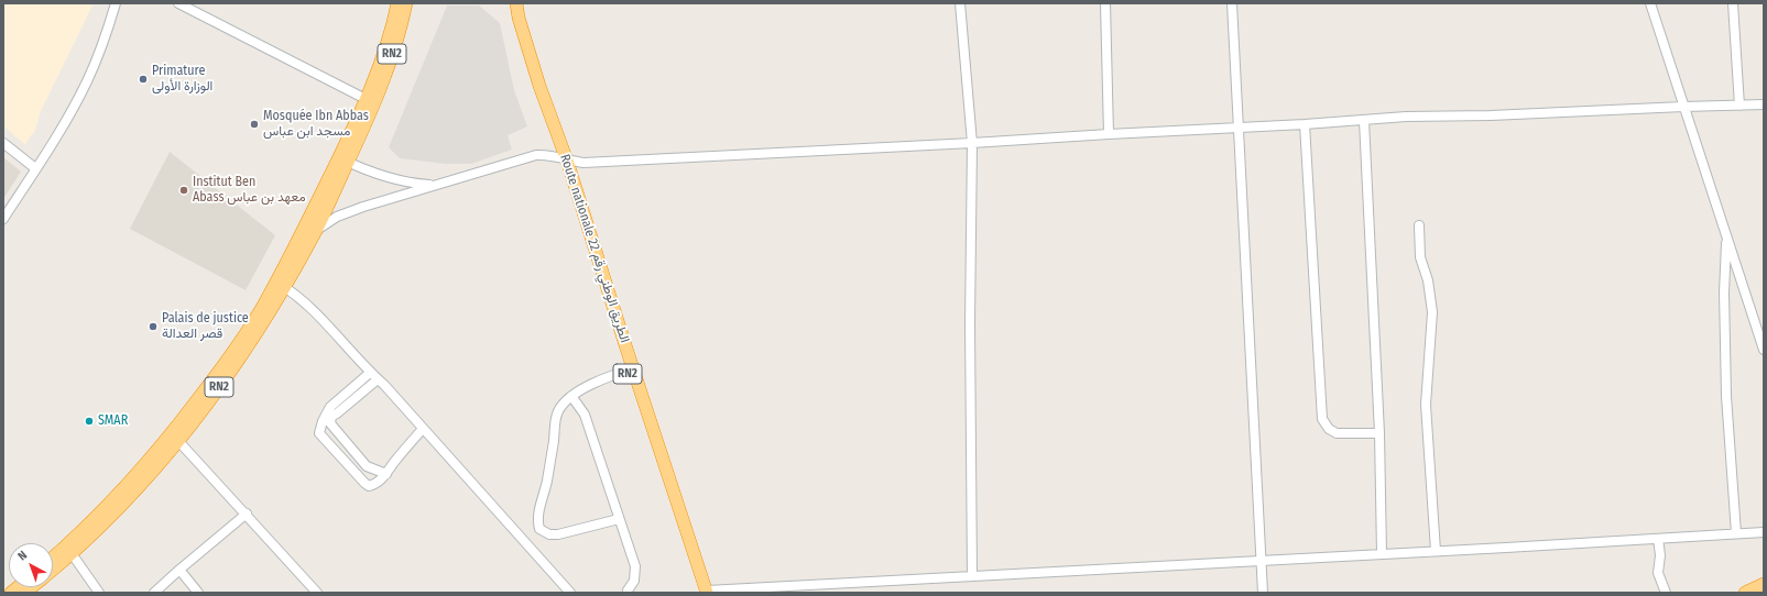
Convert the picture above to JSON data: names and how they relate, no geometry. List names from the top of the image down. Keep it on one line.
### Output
{"streets":{"highway":["RN2","Route nationale 22 الطريق الوطني رقم"]},"places":["Primature الوزارة الأولى","Mosquée Ibn Abbas مسجد ابن عباس","Institut Ben Abass معهد بن عباس","Palais de justice قصر العدالة","SMAR"],"north":"top left"}
